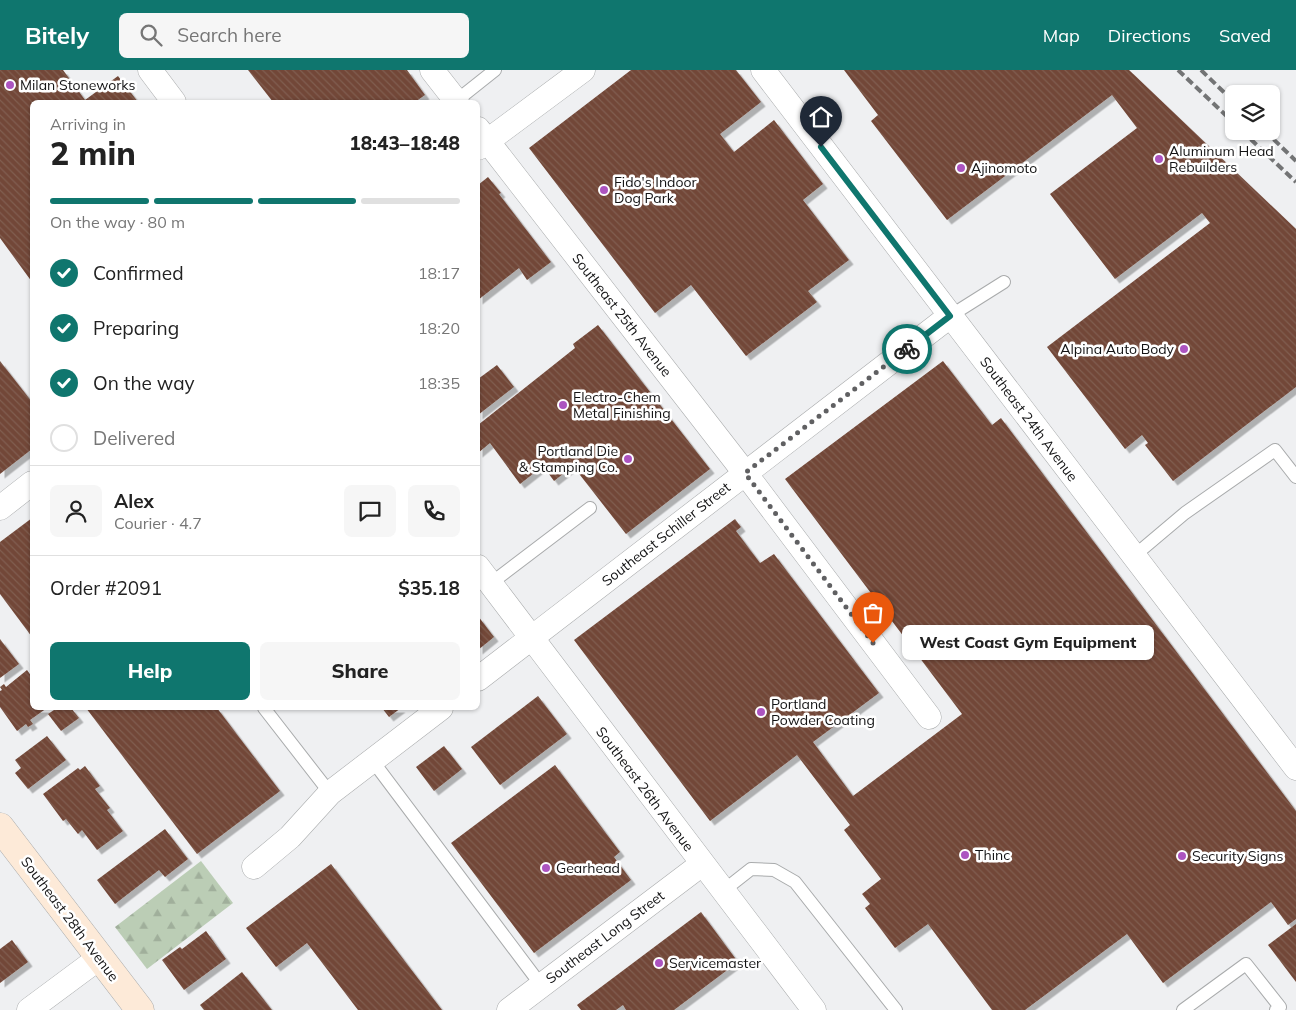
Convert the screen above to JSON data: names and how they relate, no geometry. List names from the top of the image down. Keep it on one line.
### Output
{"streets":{"street":["Southeast 25th Avenue","Southeast 24th Avenue","Southeast Schiller Street","Southeast 26th Avenue","Southeast 28th Avenue","Southeast Long Street"]},"crossings":[["Southeast 25th Avenue","Southeast Schiller Street"],["Southeast 24th Avenue","Southeast Schiller Street"],["Southeast Schiller Street","Southeast 26th Avenue"],["Southeast 26th Avenue","Southeast Long Street"]],"places":["Milan Stoneworks","Aluminum Head Rebuilders","Ajinomoto","Fido's Indoor Dog Park","Alpina Auto Body","Electro-Chem Metal Finishing","Portland Die & Stamping Co.","West Coast Gym Equipment","Portland Powder Coating","Thinc","Security Signs","Gearhead","Servicemaster"],"page":{"header":"Bitely","search":"Search here","nav":["Map","Directions","Saved"],"heading":["2 min","Arriving in","18:43–18:48"],"panel":["Alex","Courier · 4.7","Order #2091","$35.18"],"bar":"On the way · 80 m","list":[["Confirmed","18:17"],["Preparing","18:20"],["On the way","18:35"],"Delivered"],"bubble":"West Coast Gym Equipment","buttons":["Help","Share"]}}
